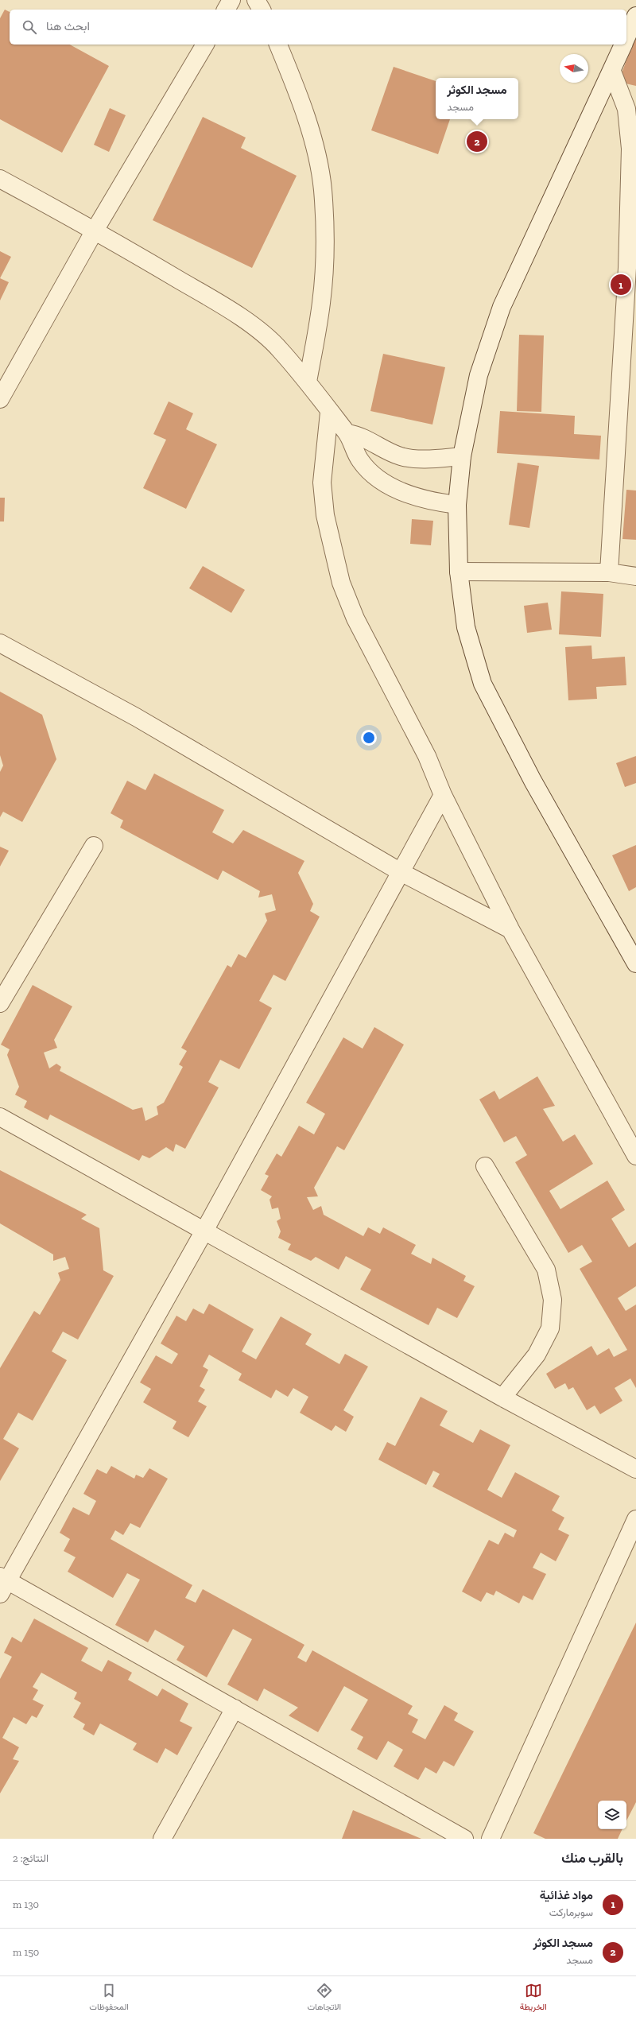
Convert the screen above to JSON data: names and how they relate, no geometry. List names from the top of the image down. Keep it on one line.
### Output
{"north":"left","page":{"search":"ابحث هنا","popup":["مسجد الكوثر","مسجد"],"pins":["2","1"],"heading":["بالقرب منك","النتائج: 2"],"list":[{"mark":"1","name":"مواد غذائية","note":"سوبرماركت","value":"130 m"},{"mark":"2","name":"مسجد الكوثر","note":"مسجد","value":"150 m"}],"nav":["الخريطة","الاتجاهات","المحفوظات"]}}
